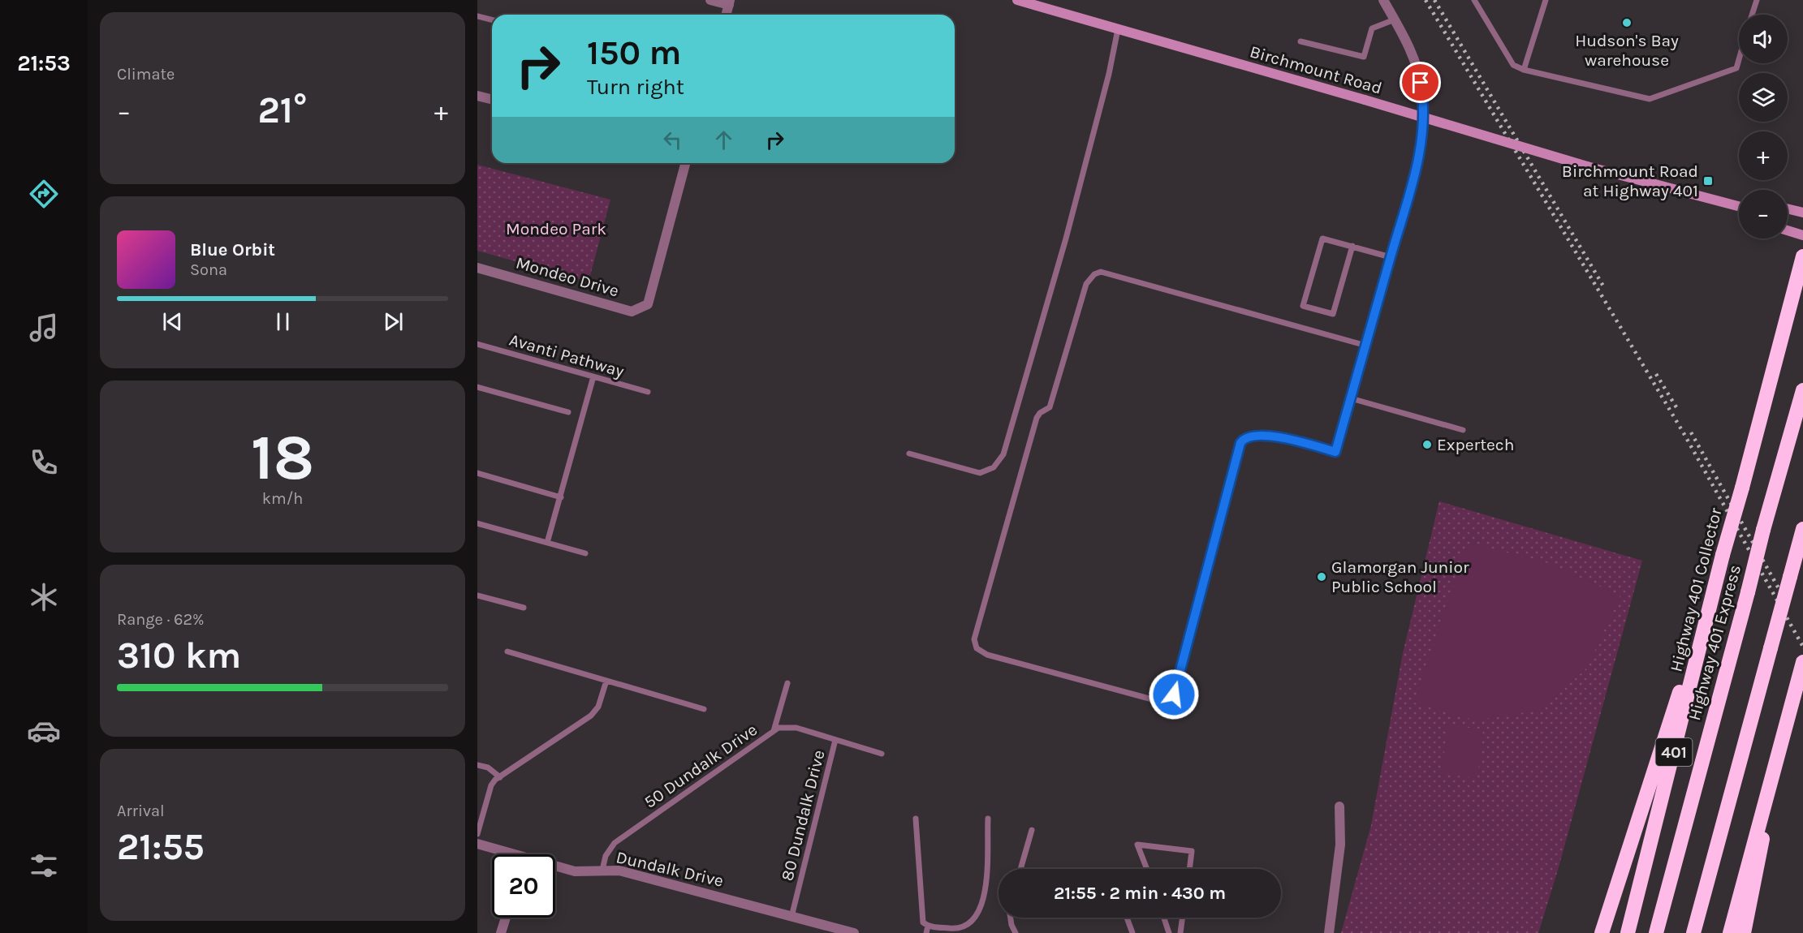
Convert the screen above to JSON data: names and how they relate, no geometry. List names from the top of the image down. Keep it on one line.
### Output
{"streets":{"highway":["Highway 401 Collector","Highway 401 Express","401"],"main road":["Birchmount Road"],"street":["Mondeo Drive","Dundalk Drive"],"lane":["Avanti Pathway","50 Dundalk Drive","80 Dundalk Drive"]},"crossings":[["50 Dundalk Drive","80 Dundalk Drive"],["50 Dundalk Drive","Dundalk Drive"],["80 Dundalk Drive","Dundalk Drive"]],"parks":["Mondeo Park"],"places":{"other":["Hudson's Bay warehouse","Expertech","Glamorgan Junior Public School"],"transit":["Birchmount Road at Highway 401"]},"page":{"tabs":"21:53","tile":["Climate",["18","km/h"],["Range · 62%","310 km"],["Arrival","21:55"]],"map_buttons":["+","−"],"turn":["150 m","Turn right"],"heat":["−","21°","+"],"song":["Blue Orbit","Sona"],"limit":"20","trip":"21:55 · 2 min · 430 m"}}
